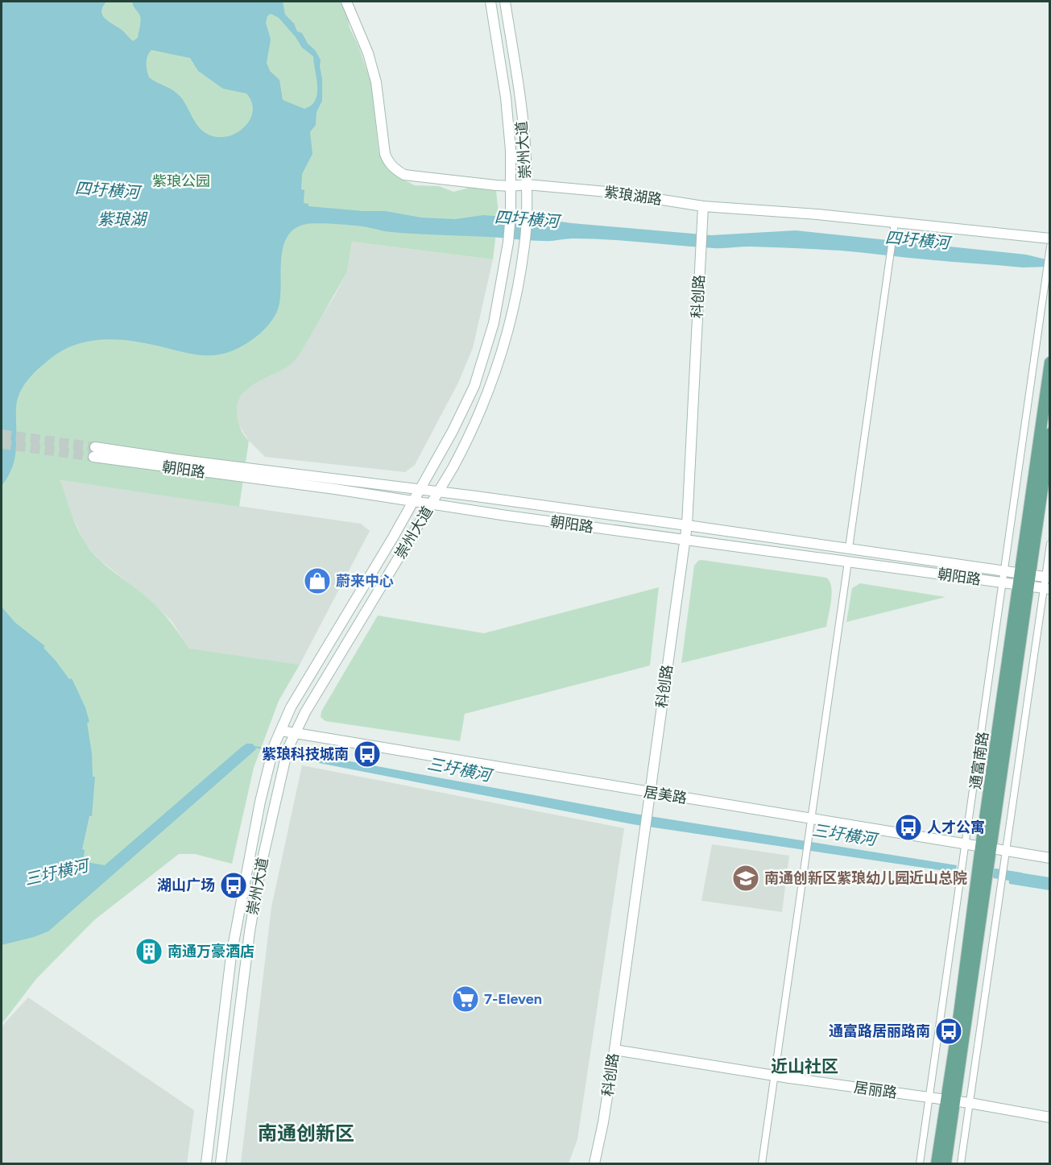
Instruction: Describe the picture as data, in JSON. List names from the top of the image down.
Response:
{
  "streets": {
    "main road": [
      "崇州大道",
      "紫琅湖路",
      "科创路",
      "朝阳路",
      "通富南路",
      "居美路",
      "居丽路"
    ]
  },
  "crossings": [
    ["崇州大道", "紫琅湖路"],
    ["崇州大道", "朝阳路"],
    ["崇州大道", "居美路"],
    ["紫琅湖路", "科创路"],
    ["科创路", "朝阳路"],
    ["科创路", "居美路"],
    ["科创路", "居丽路"],
    ["朝阳路", "通富南路"],
    ["通富南路", "居美路"],
    ["通富南路", "居丽路"]
  ],
  "districts": ["近山社区", "南通创新区"],
  "water": ["四圩横河", "紫琅湖", "三圩横河"],
  "parks": ["紫琅公园"],
  "places": {
    "shop": ["蔚来中心"],
    "bus stop": [
      "紫琅科技城南",
      "人才公寓",
      "湖山广场",
      "通富路居丽路南"
    ],
    "school or university": ["南通创新区紫琅幼儿园近山总院"],
    "building": ["南通万豪酒店"],
    "supermarket": ["7-Eleven"]
  }
}
